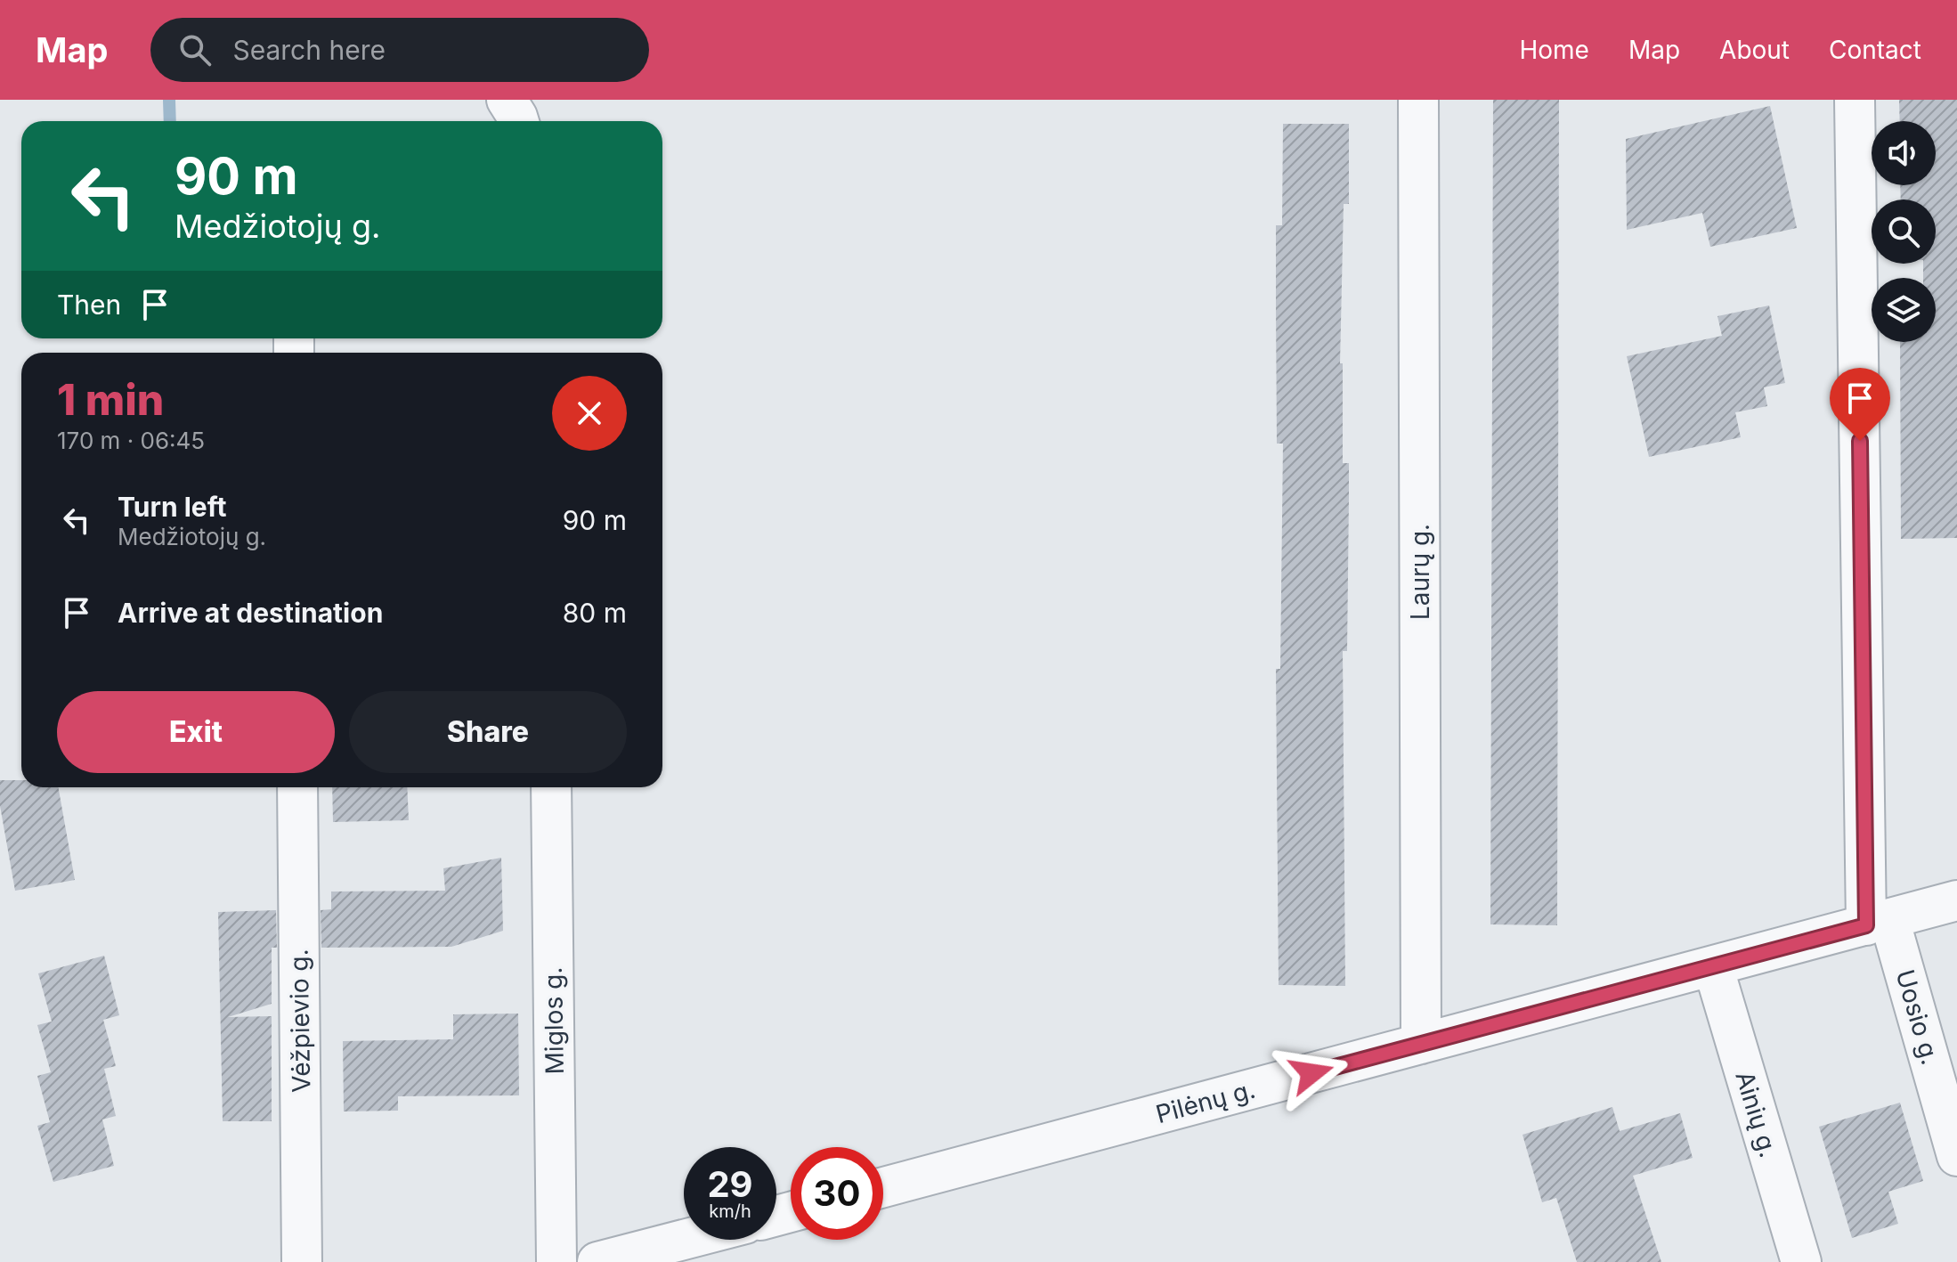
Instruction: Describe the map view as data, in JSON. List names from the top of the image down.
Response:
{
  "streets": {
    "street": [
      "Laurų g.",
      "Uosio g.",
      "Vėžpievio g.",
      "Miglos g.",
      "Pilėnų g.",
      "Ainių g."
    ]
  },
  "crossings": [
    ["Laurų g.", "Pilėnų g."],
    ["Uosio g.", "Pilėnų g."],
    ["Pilėnų g.", "Ainių g."]
  ],
  "page": {
    "header": "Map",
    "search": "Search here",
    "nav": [
      "Home",
      "Map",
      "About",
      "Contact"
    ],
    "turn": ["90 m", "Medžiotojų g."],
    "then": "Then",
    "heading": ["1 min", "170 m · 06:45"],
    "list": [
      {
        "name": "Turn left",
        "note": "Medžiotojų g.",
        "value": "90 m"
      },
      {
        "name": "Arrive at destination",
        "value": "80 m"
      }
    ],
    "buttons": ["Exit", "Share"],
    "speed": "29 km/h",
    "limit": "30"
  }
}
